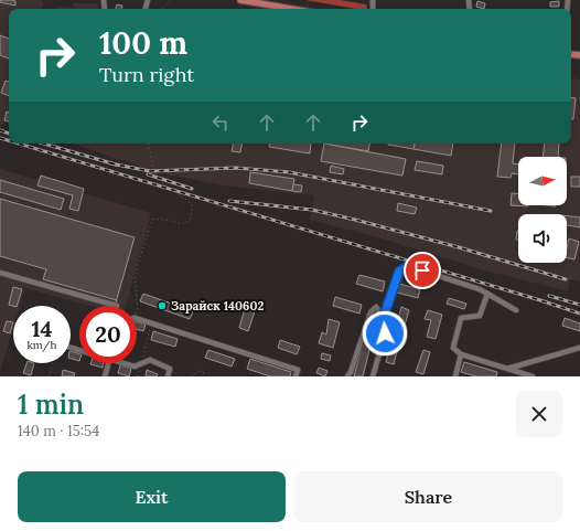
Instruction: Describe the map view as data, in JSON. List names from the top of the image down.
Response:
{
  "places": ["Зарайск 140602"],
  "north": "right",
  "page": {
    "turn": ["100 m", "Turn right"],
    "speed": "14 km/h",
    "limit": "20",
    "heading": ["1 min", "140 m · 15:54"],
    "buttons": ["Exit", "Share"]
  }
}
